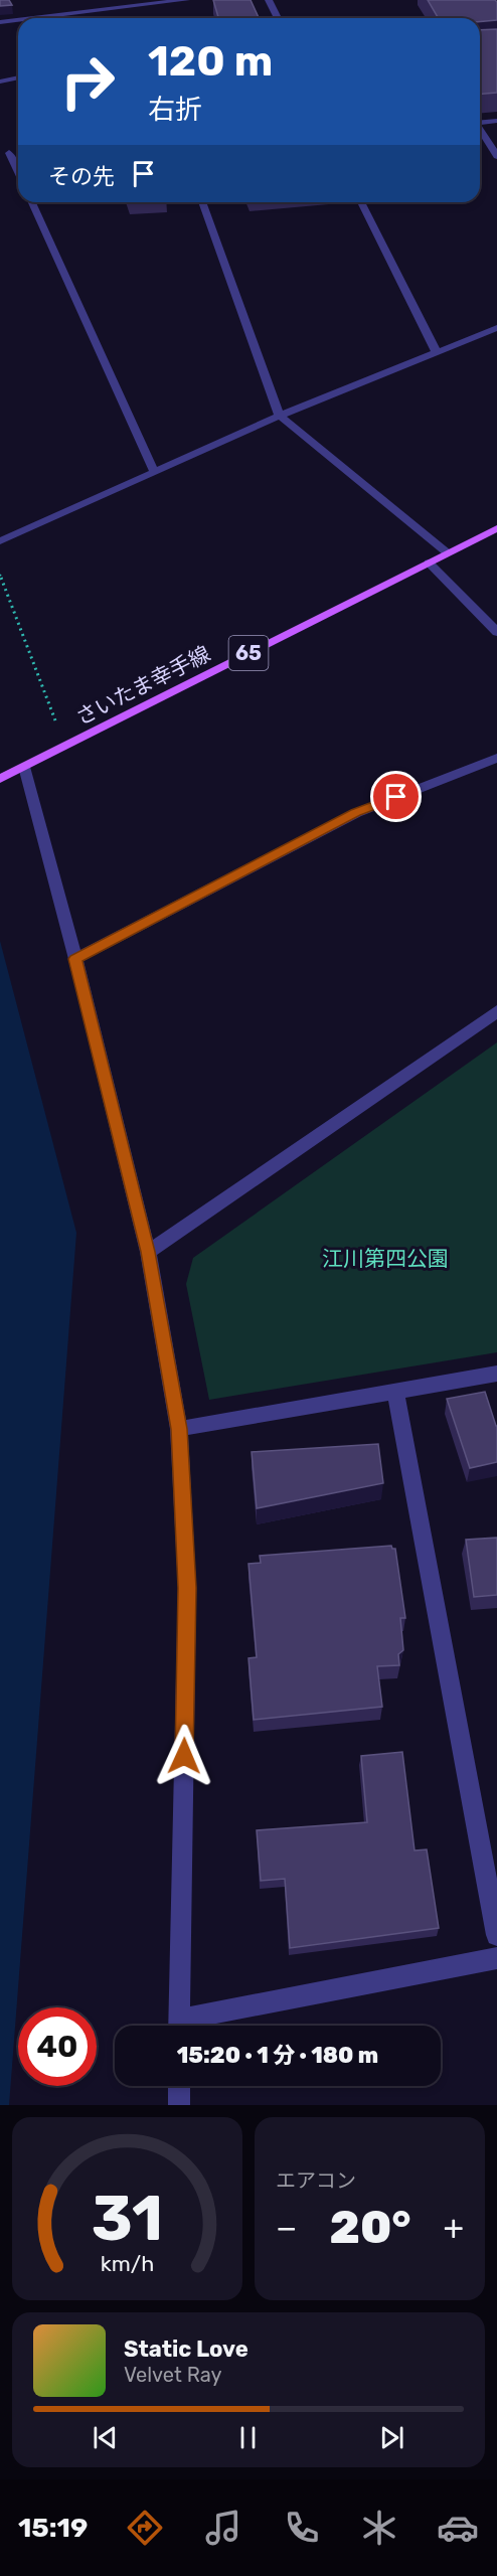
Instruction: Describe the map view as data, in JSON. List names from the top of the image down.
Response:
{
  "streets": {
    "main road": ["65", "さいたま幸手線"]
  },
  "parks": ["江川第四公園"],
  "page": {
    "turn": ["120 m", "右折"],
    "then": "その先",
    "limit": "40",
    "trip": "15:20 · 1 分 · 180 m",
    "tile": "エアコン",
    "heat": ["−", "20°", "+"],
    "song": ["Static Love", "Velvet Ray"],
    "tabs": "15:19",
    "gauge": ["31", "km/h"]
  }
}
